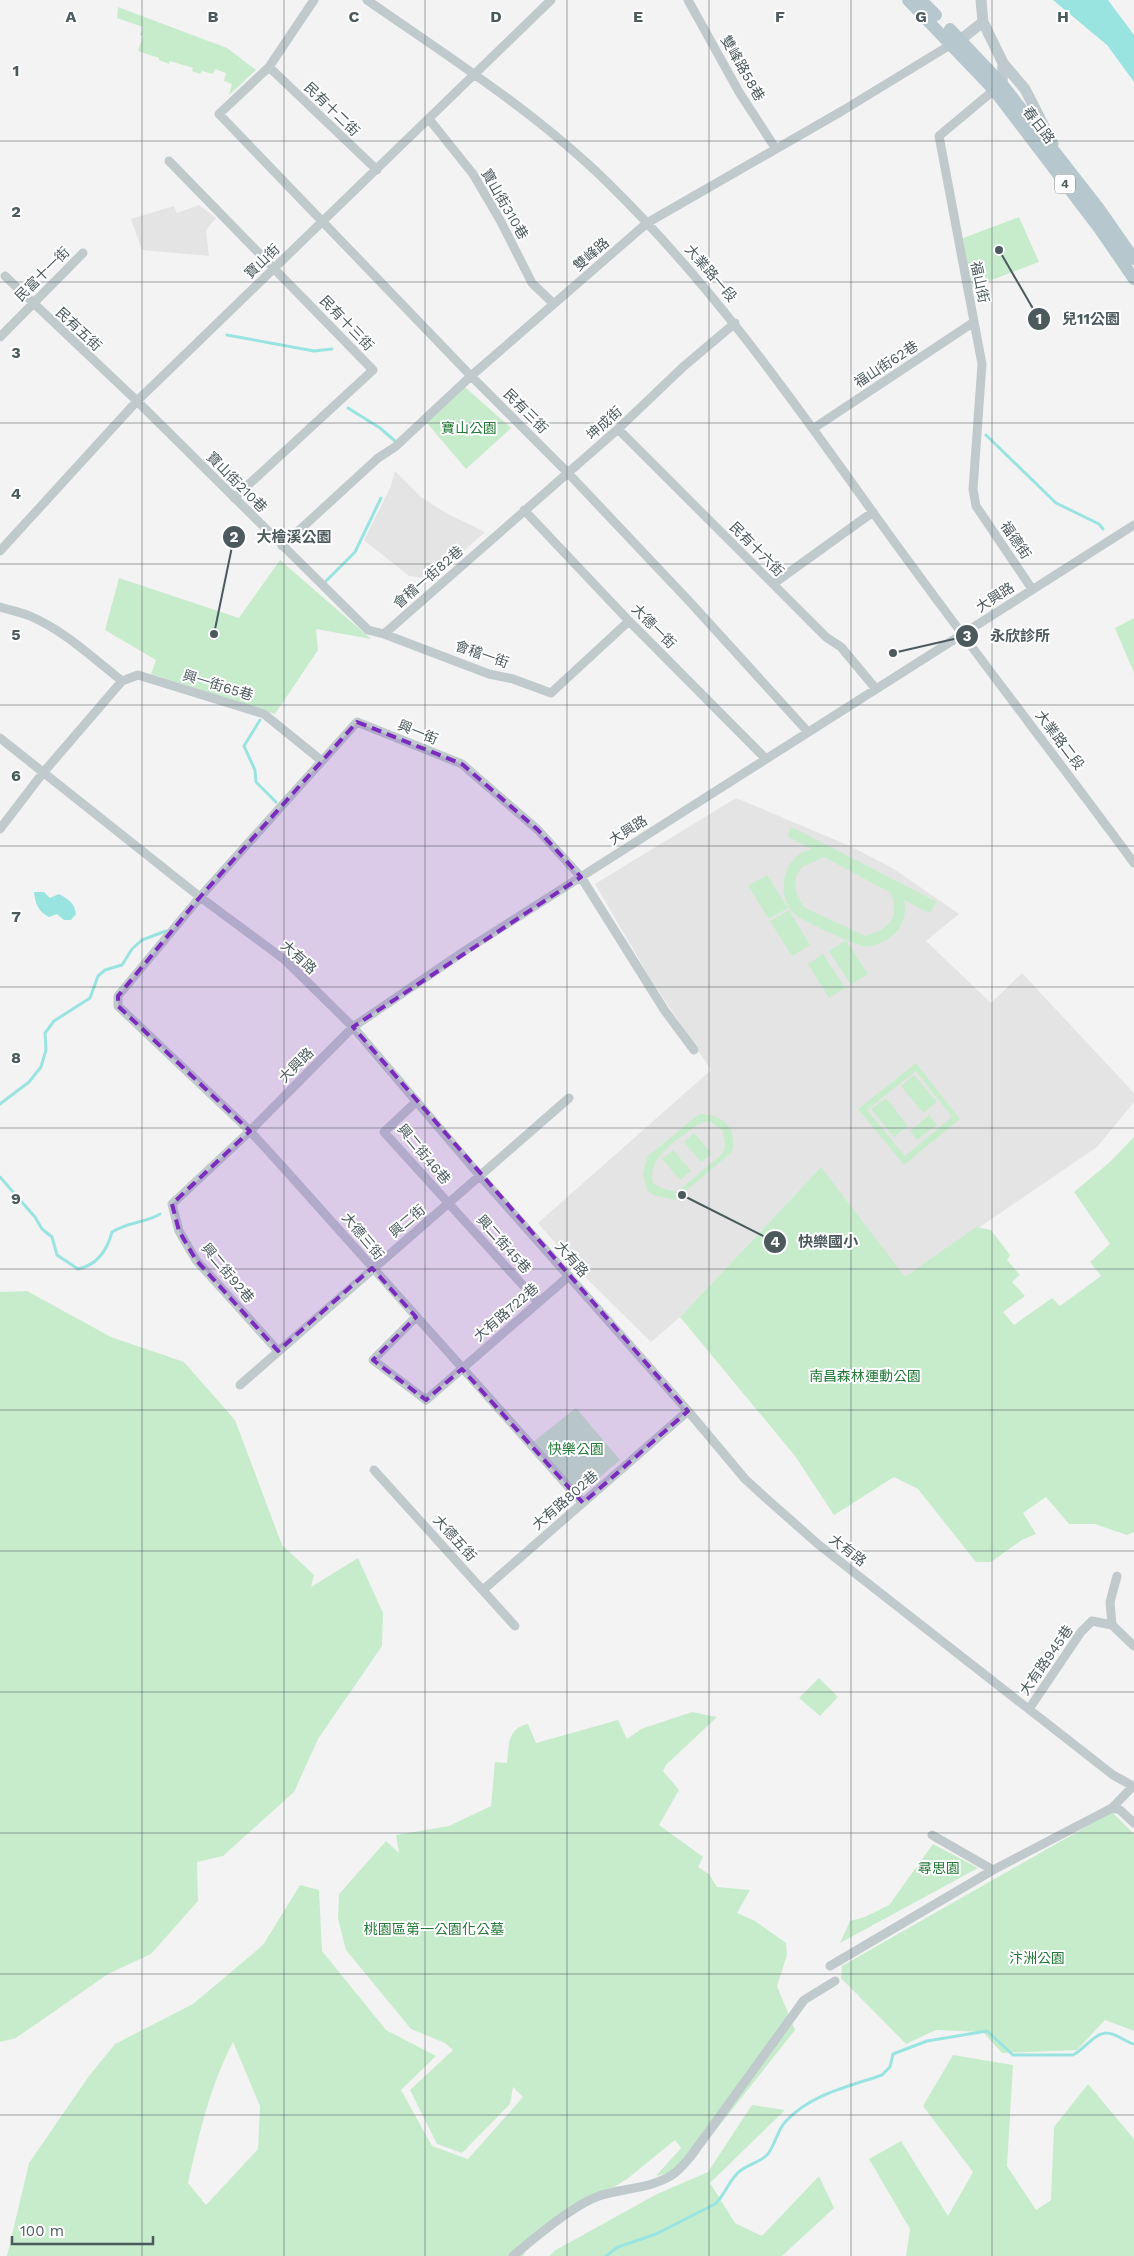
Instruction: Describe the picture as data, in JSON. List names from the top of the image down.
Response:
{
  "streets": {
    "main road": ["春日路", "4"],
    "street": [
      "雙峰路58巷",
      "民有十二街",
      "寶山街310巷",
      "雙峰路",
      "寶山街",
      "大業路一段",
      "民富十一街",
      "福山街",
      "民有十三街",
      "民有五街",
      "福山街62巷",
      "民有三街",
      "坤成街",
      "寶山街210巷",
      "福德街",
      "民有十六街",
      "會稽一街82巷",
      "大興路",
      "大德一街",
      "會稽一街",
      "興一街65巷",
      "興一街",
      "大業路二段",
      "大有路",
      "興二街46巷",
      "興二街",
      "大德三街",
      "興二街45巷",
      "興二街92巷",
      "大有路722巷",
      "大有路802巷",
      "大德五街",
      "大有路945巷"
    ]
  },
  "crossings": [
    ["雙峰路58巷", "雙峰路"],
    ["民有十二街", "寶山街"],
    ["民有十二街", "民有三街"],
    ["春日路", "雙峰路"],
    ["春日路", "福山街"],
    ["寶山街310巷", "雙峰路"],
    ["寶山街310巷", "寶山街"],
    ["雙峰路", "大業路一段"],
    ["雙峰路", "民有三街"],
    ["雙峰路", "寶山街210巷"],
    ["寶山街", "大業路一段"],
    ["寶山街", "民有十三街"],
    ["寶山街", "民有五街"],
    ["寶山街", "民有三街"],
    ["寶山街", "寶山街210巷"],
    ["大業路一段", "福山街62巷"],
    ["大業路一段", "坤成街"],
    ["大業路一段", "大興路"],
    ["大業路一段", "大業路二段"],
    ["民富十一街", "民有五街"],
    ["福山街", "福山街62巷"],
    ["福山街", "福德街"],
    ["民有十三街", "寶山街210巷"],
    ["民有五街", "寶山街210巷"],
    ["民有三街", "坤成街"],
    ["民有三街", "大興路"],
    ["坤成街", "民有十六街"],
    ["坤成街", "會稽一街82巷"],
    ["坤成街", "大德一街"],
    ["寶山街210巷", "會稽一街"],
    ["福德街", "大興路"],
    ["民有十六街", "大興路"],
    ["會稽一街82巷", "會稽一街"],
    ["大興路", "大德一街"],
    ["大興路", "興一街"],
    ["大興路", "大業路二段"],
    ["大興路", "大有路"],
    ["大興路", "大德三街"],
    ["大興路", "興二街92巷"],
    ["大德一街", "會稽一街"],
    ["興一街65巷", "興一街"],
    ["興一街", "大有路"],
    ["興一街", "大德三街"],
    ["大有路", "興二街46巷"],
    ["大有路", "興二街"],
    ["大有路", "大有路722巷"],
    ["大有路", "大有路802巷"],
    ["大有路", "大有路945巷"],
    ["興二街46巷", "興二街"],
    ["興二街46巷", "興二街45巷"],
    ["興二街", "大德三街"],
    ["興二街", "興二街45巷"],
    ["興二街", "興二街92巷"],
    ["大德三街", "大有路722巷"],
    ["大德三街", "大有路802巷"],
    ["興二街45巷", "大有路722巷"],
    ["大有路802巷", "大德五街"]
  ],
  "parks": [
    "寶山公園",
    "南昌森林運動公園",
    "快樂公園",
    "尋思園",
    "桃園區第一公園化公墓",
    "汴洲公園"
  ],
  "places": [
    "兒11公園",
    "大檜溪公園",
    "永欣診所",
    "快樂國小"
  ],
  "scale_bar": "100 m",
  "grid": {
    "columns": [
      "A",
      "B",
      "C",
      "D",
      "E",
      "F",
      "G",
      "H"
    ],
    "rows": [
      "1",
      "2",
      "3",
      "4",
      "5",
      "6",
      "7",
      "8",
      "9"
    ]
  }
}
